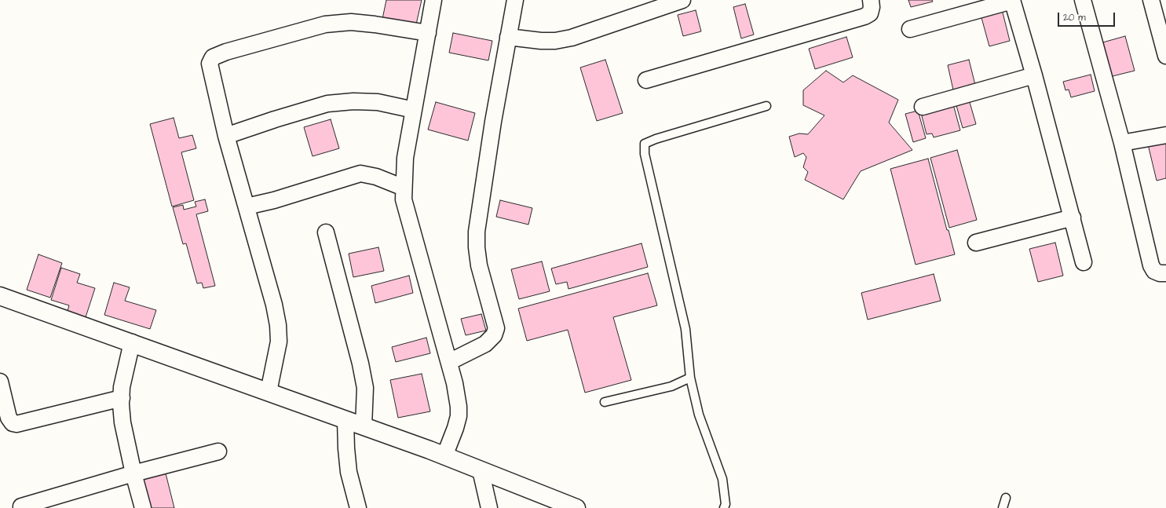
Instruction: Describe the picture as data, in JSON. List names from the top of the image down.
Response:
{
  "scale_bar": "20 m"
}
